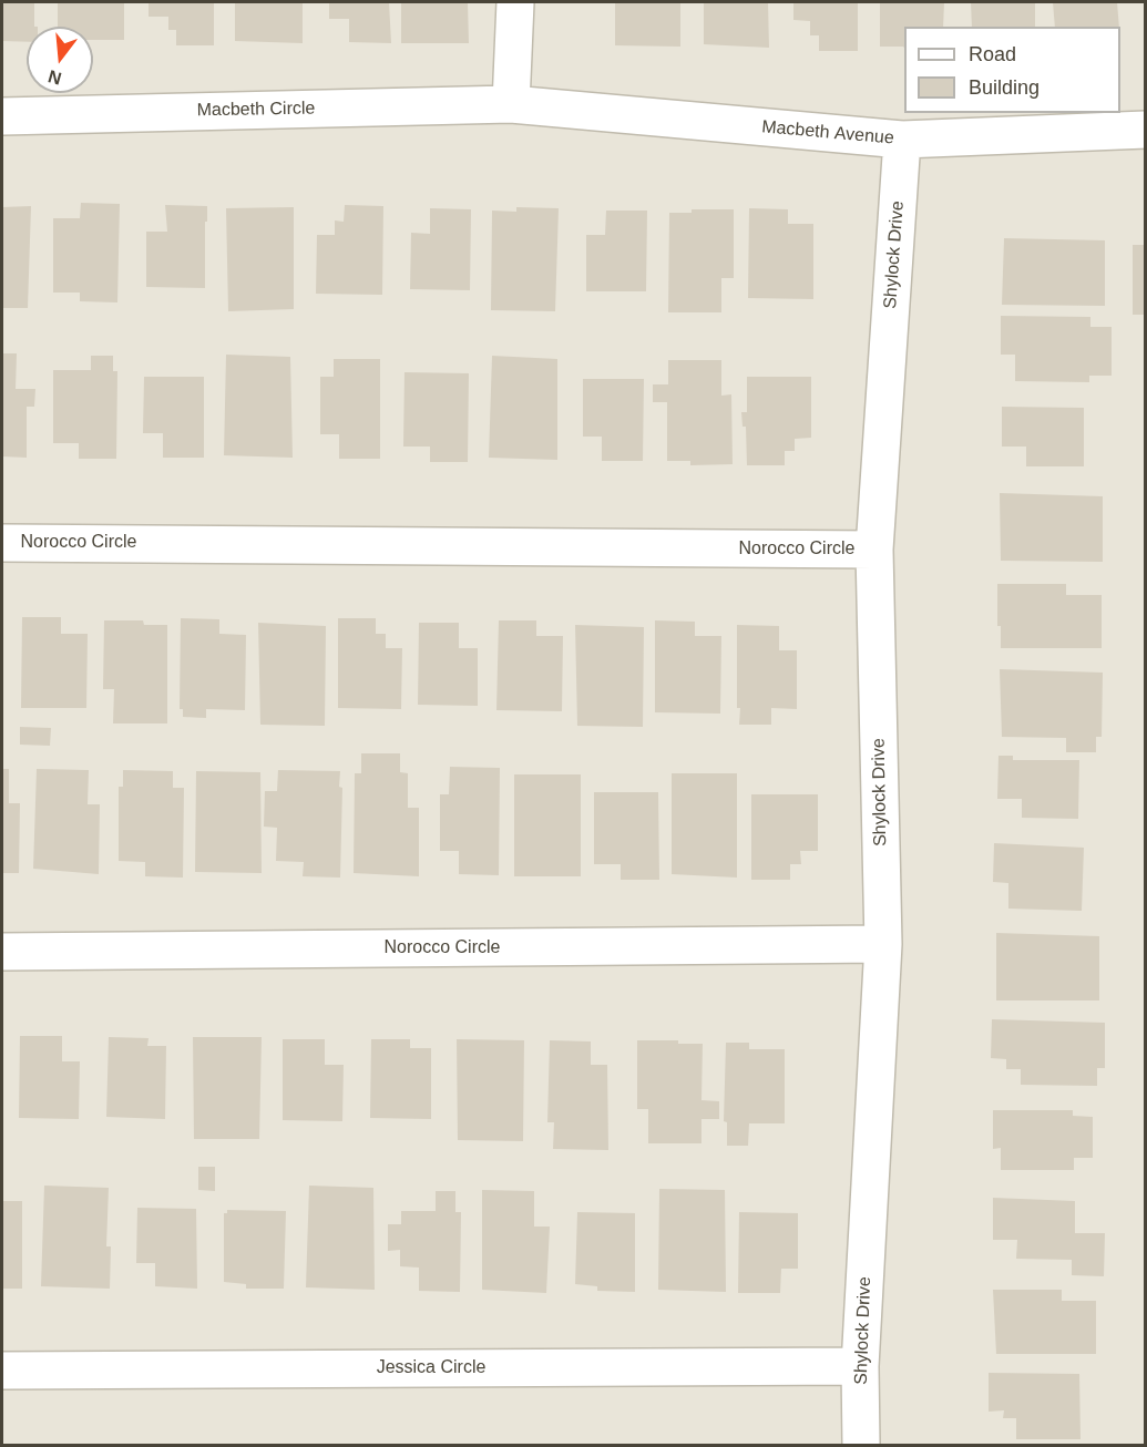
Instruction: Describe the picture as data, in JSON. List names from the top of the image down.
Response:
{
  "streets": {
    "street": [
      "Macbeth Circle",
      "Macbeth Avenue",
      "Shylock Drive",
      "Norocco Circle",
      "Jessica Circle"
    ]
  },
  "crossings": [
    ["Macbeth Circle", "Macbeth Avenue"],
    ["Macbeth Avenue", "Shylock Drive"],
    ["Shylock Drive", "Norocco Circle"],
    ["Shylock Drive", "Jessica Circle"]
  ],
  "legend": ["Road", "Building"],
  "north": "bottom"
}
